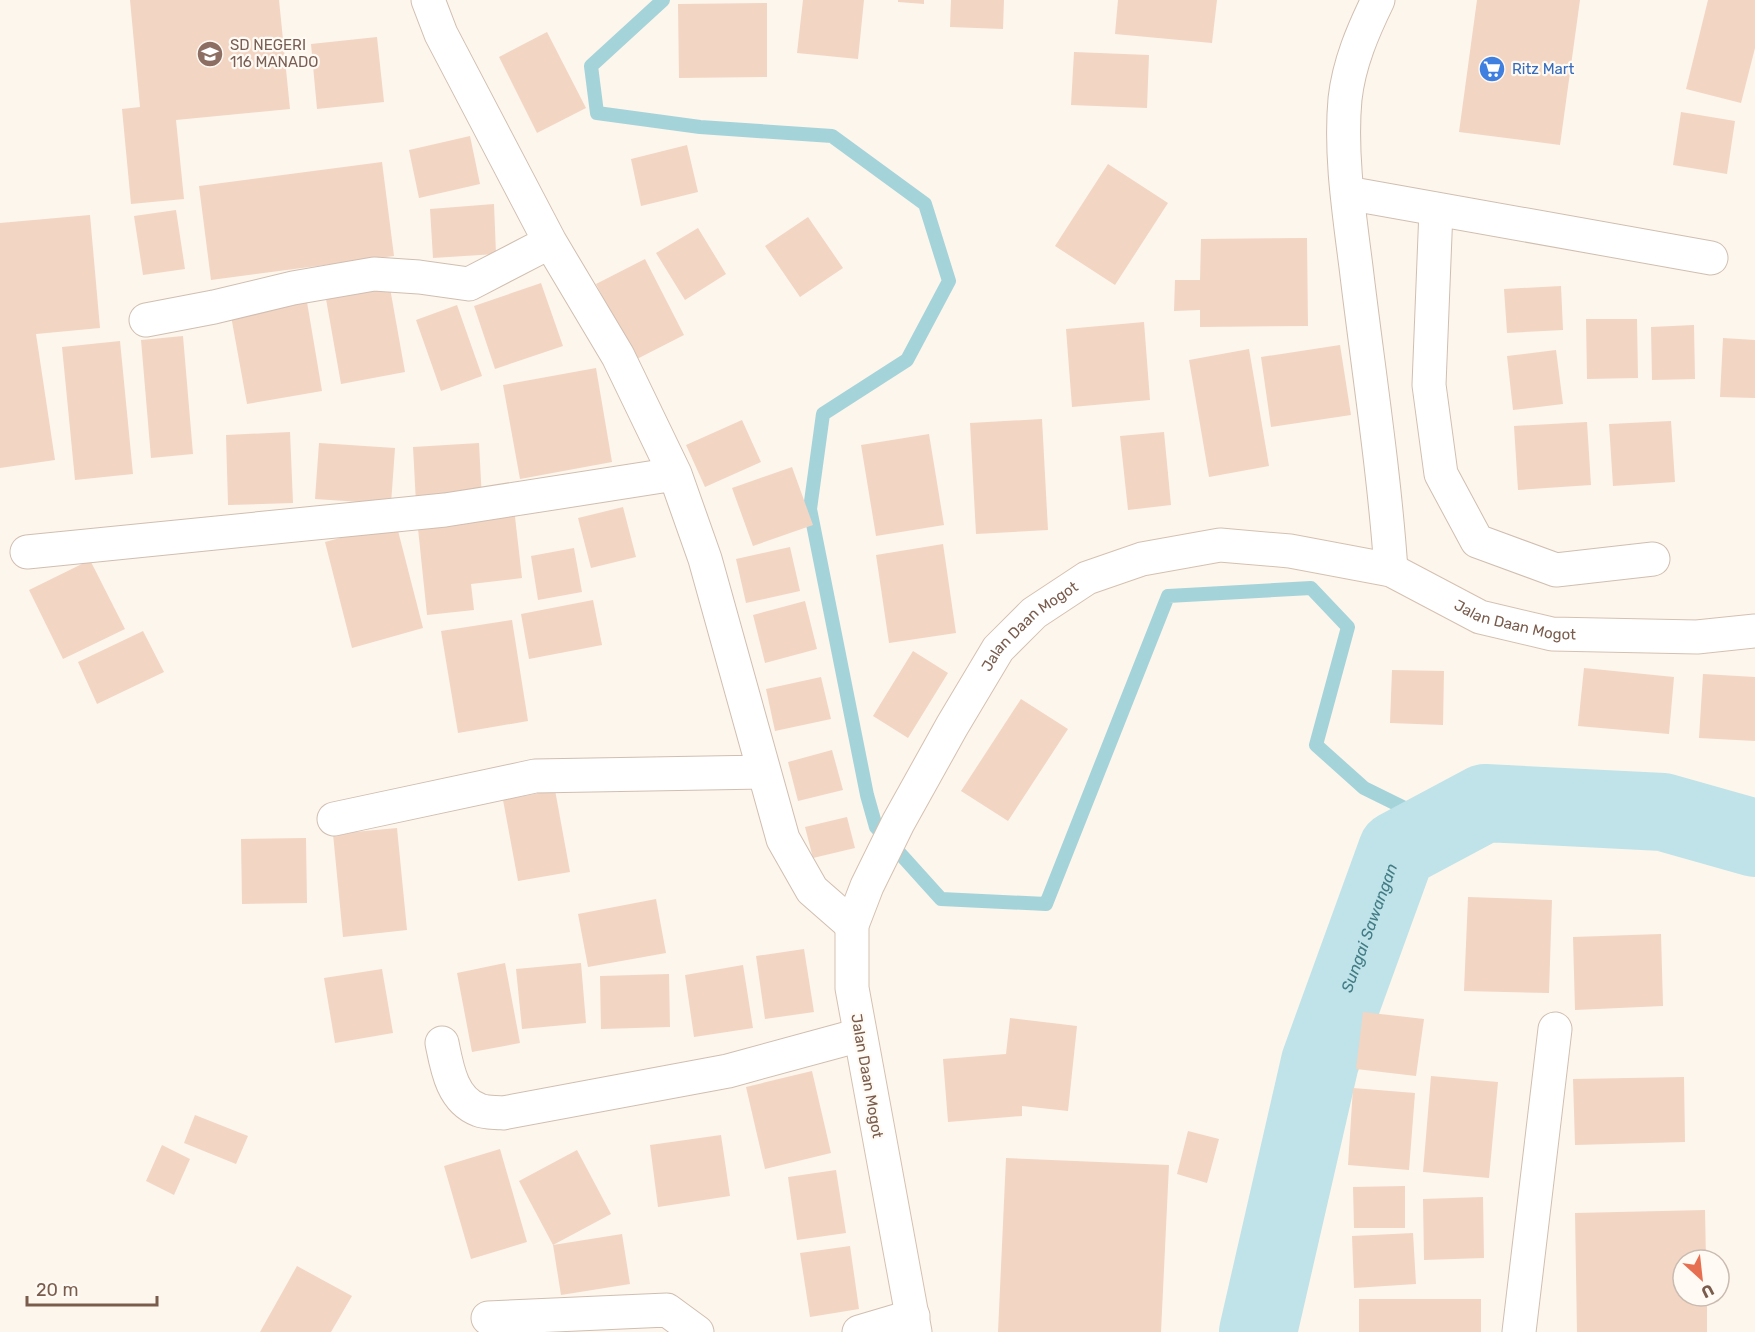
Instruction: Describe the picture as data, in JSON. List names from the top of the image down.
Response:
{
  "streets": {
    "street": ["Jalan Daan Mogot"]
  },
  "water": ["Sungai Sawangan"],
  "places": {
    "school or university": ["SD NEGERI 116 MANADO"],
    "supermarket": ["Ritz Mart"]
  },
  "scale_bar": "20 m",
  "north": "bottom right"
}
